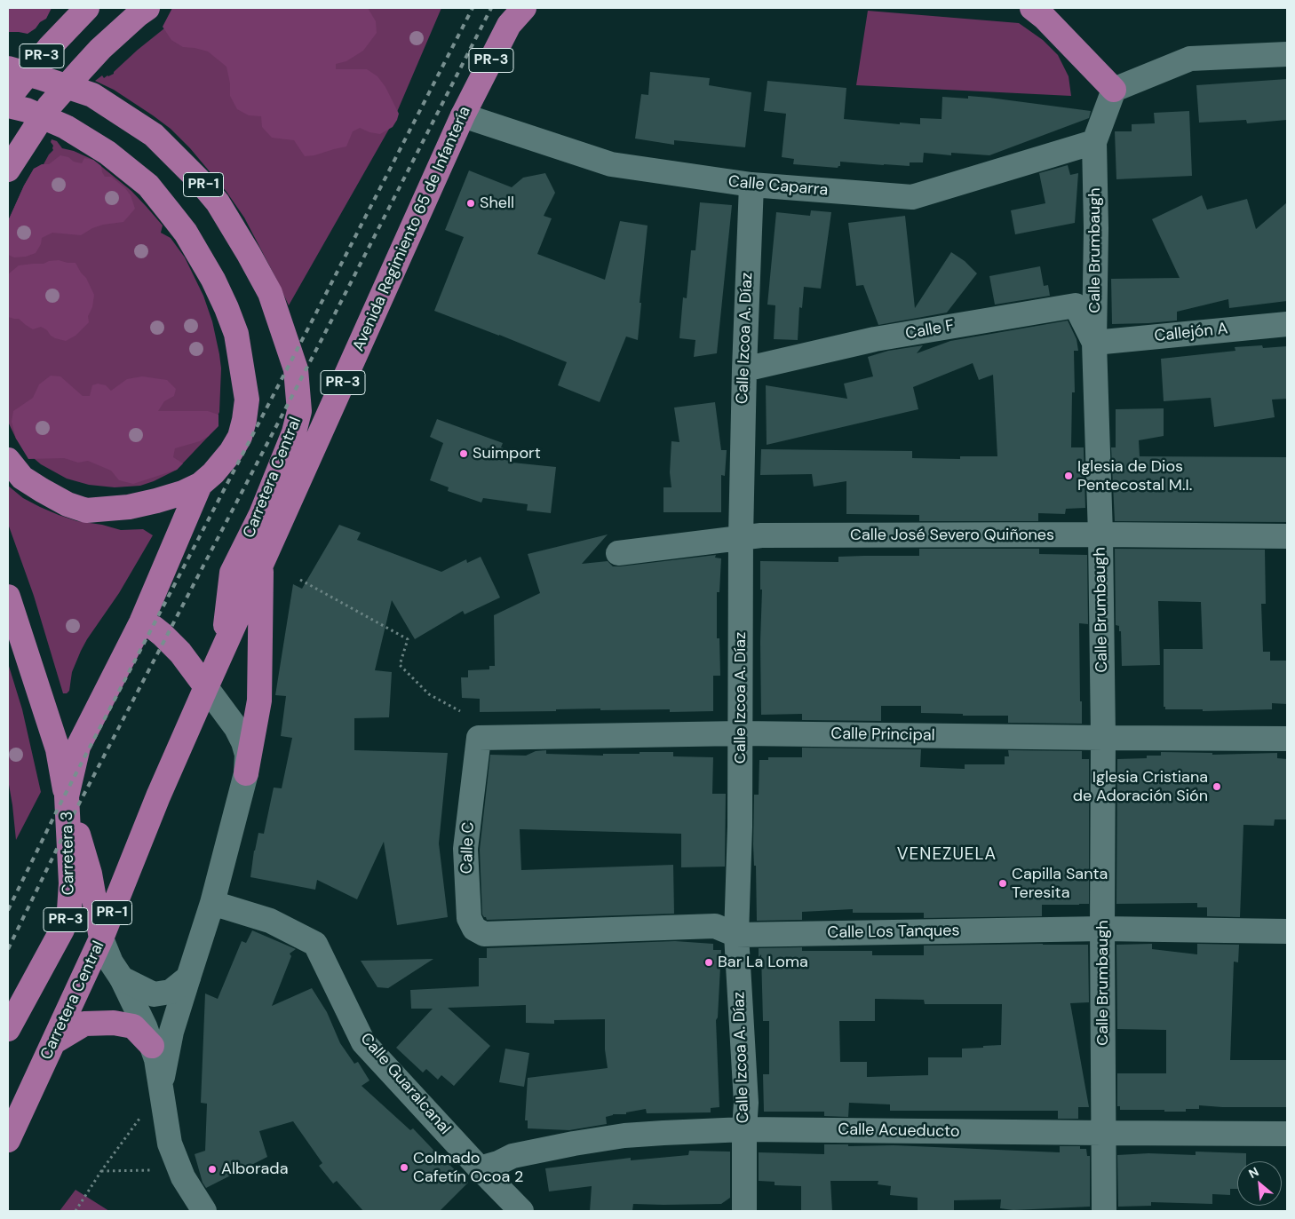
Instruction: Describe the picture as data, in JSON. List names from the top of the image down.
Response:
{
  "streets": {
    "highway": [
      "PR-3",
      "PR-1",
      "Avenida Regimiento 65 de Infantería",
      "Carretera Central",
      "Carretera 3"
    ],
    "street": [
      "Calle Caparra",
      "Calle Brumbaugh",
      "Calle F",
      "Callejón A",
      "Calle Izcoa A. Díaz",
      "Calle José Severo Quiñones",
      "Calle Principal",
      "Calle C",
      "Calle Los Tanques",
      "Calle Guaralcanal",
      "Calle Acueducto"
    ]
  },
  "crossings": [
    ["PR-3", "Carretera 3"],
    ["PR-1", "Avenida Regimiento 65 de Infantería"],
    ["PR-1", "Carretera Central"],
    ["Calle Caparra", "Avenida Regimiento 65 de Infantería"],
    ["Calle Caparra", "Calle Brumbaugh"],
    ["Calle Caparra", "Calle Izcoa A. Díaz"],
    ["Avenida Regimiento 65 de Infantería", "Carretera Central"],
    ["Calle Brumbaugh", "Calle F"],
    ["Calle Brumbaugh", "Callejón A"],
    ["Calle Brumbaugh", "Calle José Severo Quiñones"],
    ["Calle Brumbaugh", "Calle Principal"],
    ["Calle Brumbaugh", "Calle Los Tanques"],
    ["Calle Brumbaugh", "Calle Acueducto"],
    ["Calle F", "Callejón A"],
    ["Calle F", "Calle Izcoa A. Díaz"],
    ["Calle Izcoa A. Díaz", "Calle José Severo Quiñones"],
    ["Calle Izcoa A. Díaz", "Calle Principal"],
    ["Calle Izcoa A. Díaz", "Calle Los Tanques"],
    ["Calle Izcoa A. Díaz", "Calle Acueducto"],
    ["Calle Principal", "Calle C"],
    ["Calle C", "Calle Los Tanques"],
    ["Calle Guaralcanal", "Calle Acueducto"]
  ],
  "districts": ["VENEZUELA"],
  "places": [
    "Shell",
    "Suimport",
    "Iglesia de Dios Pentecostal M.I.",
    "Iglesia Cristiana de Adoración Sión",
    "Capilla Santa Teresita",
    "Bar La Loma",
    "Colmado Cafetín Ocoa 2",
    "Alborada"
  ],
  "north": "top left"
}
